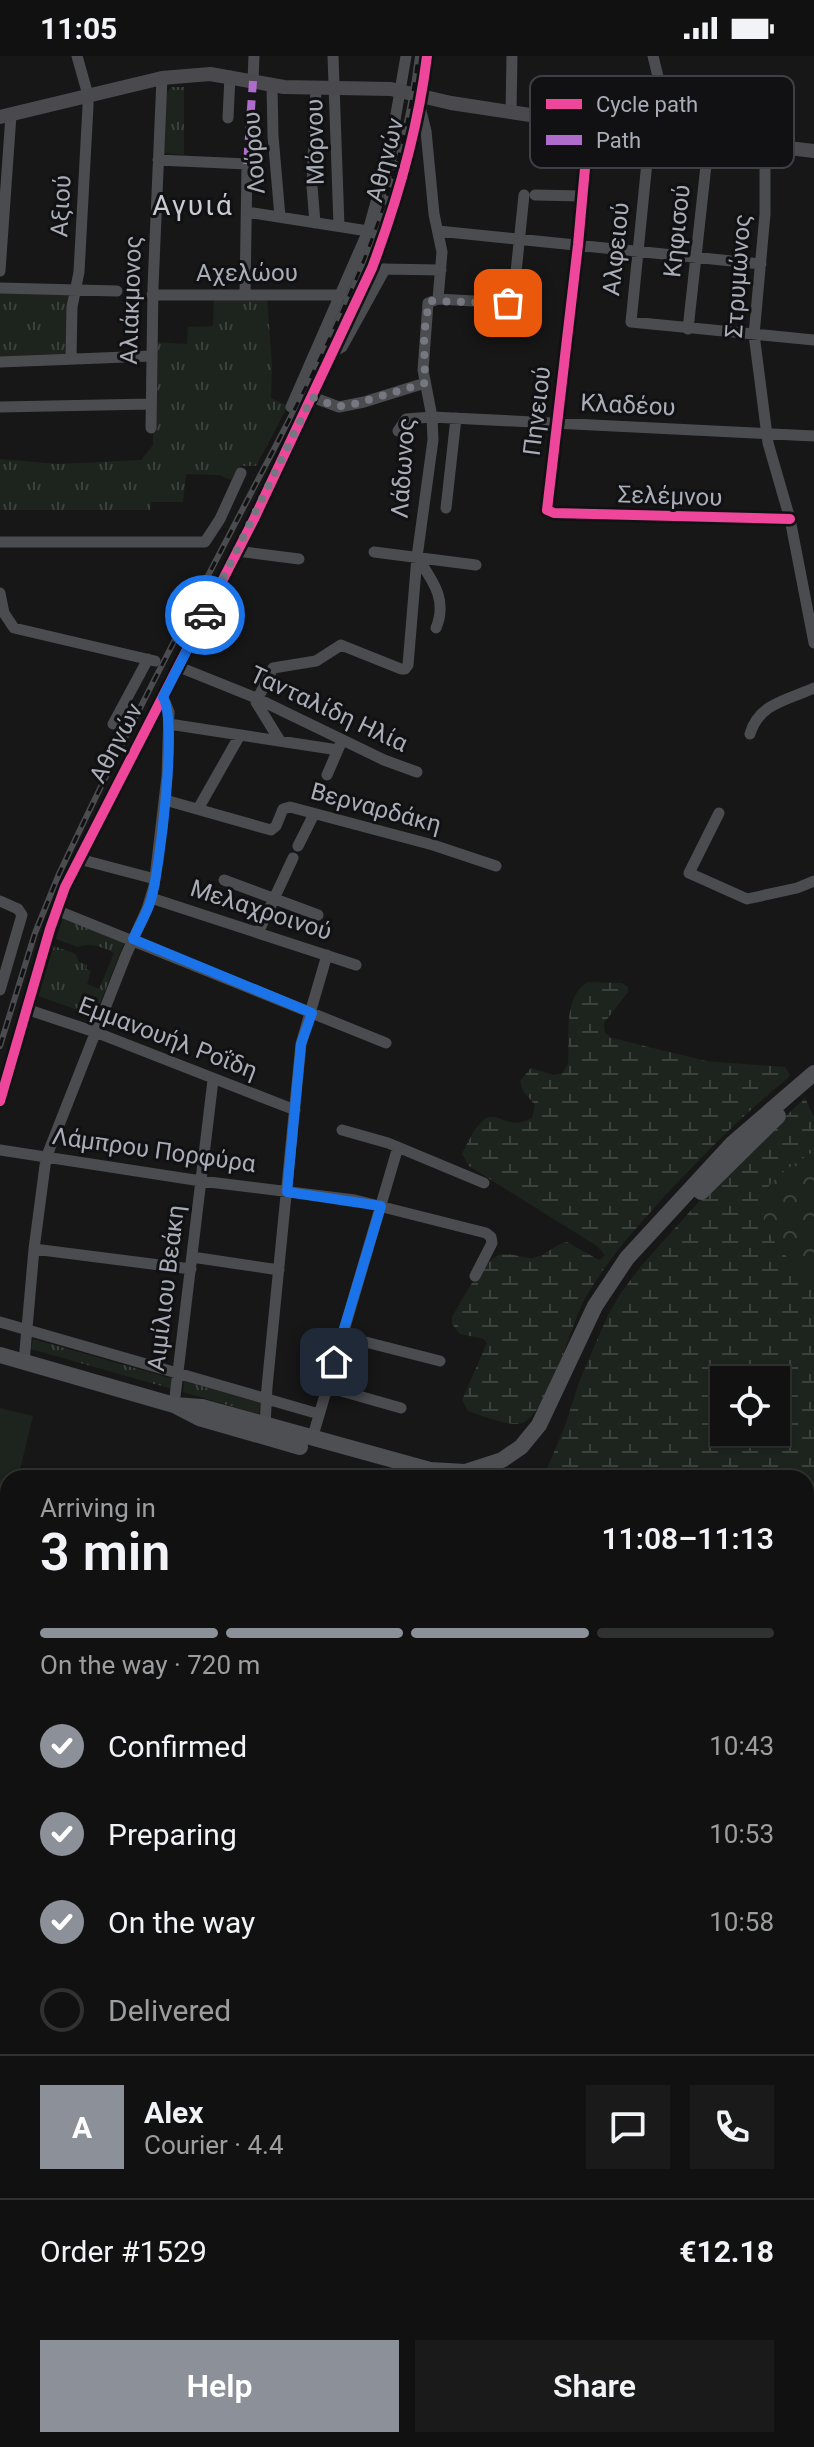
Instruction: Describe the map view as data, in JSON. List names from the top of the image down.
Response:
{
  "streets": {
    "street": [
      "Μόρνου",
      "Λούρου",
      "Αθηνών",
      "Αξιού",
      "Κηφισού",
      "Αλφειού",
      "Αχελώου",
      "Στρυμώνος",
      "Αλιάκμονος",
      "Κλαδέου",
      "Πηνειού",
      "Λάδωνος",
      "Σελέμνου",
      "Τανταλίδη Ηλία",
      "Βερναρδάκη",
      "Μελαχροινού",
      "Εμμανουήλ Ροΐδη",
      "Λάμπρου Πορφύρα",
      "Αιμίλιου Βεάκη"
    ]
  },
  "crossings": [
    ["Αθηνών", "Αχελώου"],
    ["Αθηνών", "Λάδωνος"],
    ["Αθηνών", "Τανταλίδη Ηλία"],
    ["Αθηνών", "Εμμανουήλ Ροΐδη"],
    ["Κηφισού", "Αλφειού"],
    ["Αχελώου", "Αλιάκμονος"],
    ["Στρυμώνος", "Κλαδέου"],
    ["Στρυμώνος", "Σελέμνου"],
    ["Κλαδέου", "Πηνειού"],
    ["Κλαδέου", "Λάδωνος"],
    ["Πηνειού", "Σελέμνου"],
    ["Λάδωνος", "Τανταλίδη Ηλία"],
    ["Εμμανουήλ Ροΐδη", "Αιμίλιου Βεάκη"],
    ["Λάμπρου Πορφύρα", "Αιμίλιου Βεάκη"]
  ],
  "districts": ["Αγυιά"],
  "legend": ["Cycle path", "Path"],
  "page": {
    "status": "11:05",
    "heading": ["3 min", "Arriving in", "11:08–11:13"],
    "panel": [
      "Alex",
      "Courier · 4.4",
      "Order #1529",
      "€12.18"
    ],
    "bar": "On the way · 720 m",
    "list": [
      ["Confirmed", "10:43"],
      ["Preparing", "10:53"],
      ["On the way", "10:58"],
      "Delivered"
    ],
    "round": "A",
    "buttons": ["Help", "Share"]
  }
}
